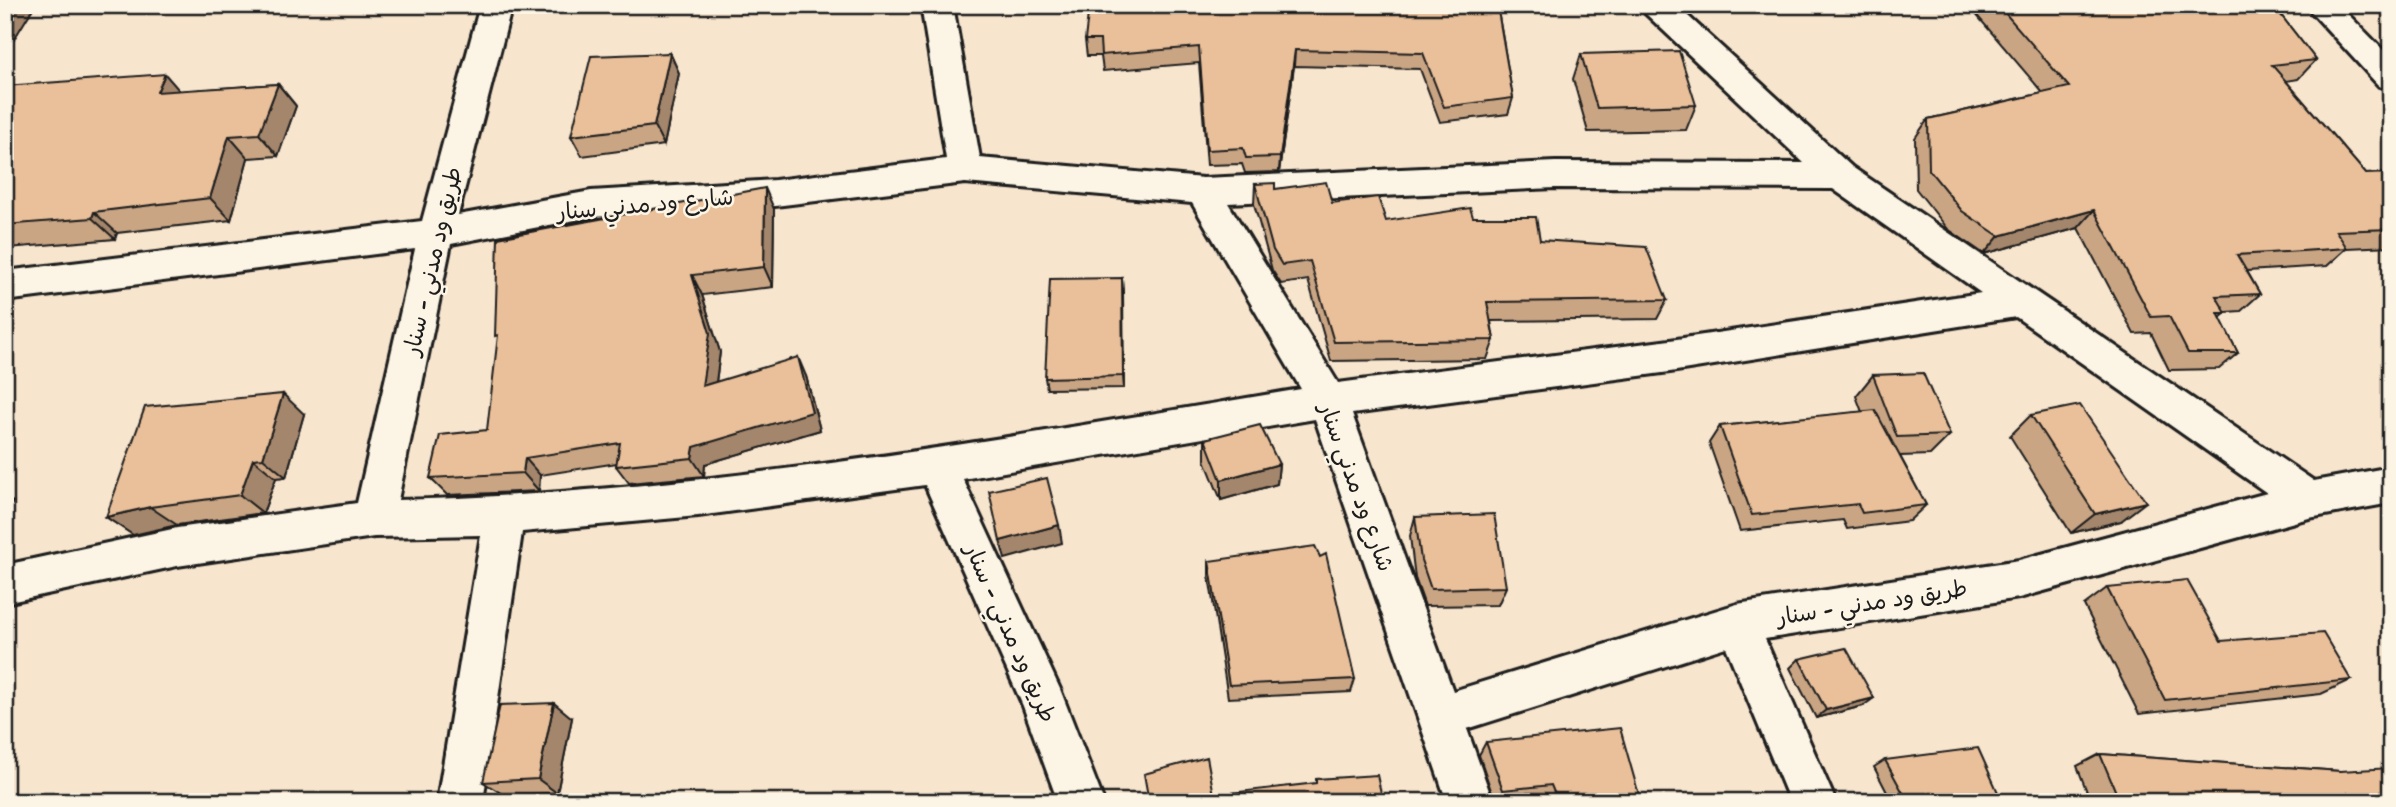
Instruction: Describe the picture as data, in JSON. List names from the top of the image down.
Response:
{
  "streets": {
    "street": ["شارع ود مدني سنار", "طريق ود مدني - سنار"]
  },
  "crossings": [
    ["شارع ود مدني سنار", "طريق ود مدني - سنار"]
  ]
}
